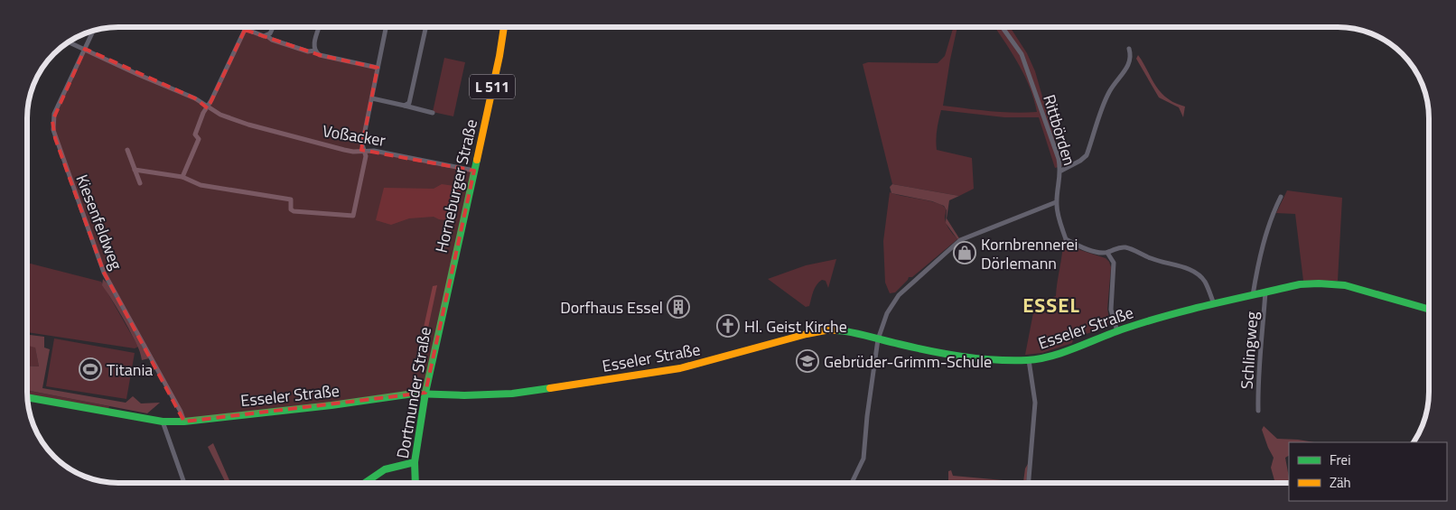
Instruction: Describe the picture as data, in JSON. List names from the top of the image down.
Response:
{
  "streets": {
    "main road": [
      "L 511",
      "Horneburger Straße",
      "Esseler Straße",
      "Dortmunder Straße"
    ],
    "street": [
      "Rittbörden",
      "Voßacker",
      "Kiesenfeldweg",
      "Schlingweg"
    ]
  },
  "crossings": [
    ["Rittbörden", "Esseler Straße"],
    ["Voßacker", "Horneburger Straße"],
    ["Voßacker", "Kiesenfeldweg"],
    ["Horneburger Straße", "Dortmunder Straße"],
    ["Kiesenfeldweg", "Esseler Straße"],
    ["Esseler Straße", "Schlingweg"],
    ["Esseler Straße", "Dortmunder Straße"]
  ],
  "districts": ["ESSEL"],
  "places": {
    "shop": ["Kornbrennerei Dörlemann"],
    "building": ["Dorfhaus Essel"],
    "church": ["Hl. Geist Kirche"],
    "school or university": ["Gebrüder-Grimm-Schule"],
    "sports": ["Titania"]
  },
  "legend": ["Frei", "Zäh"]
}
